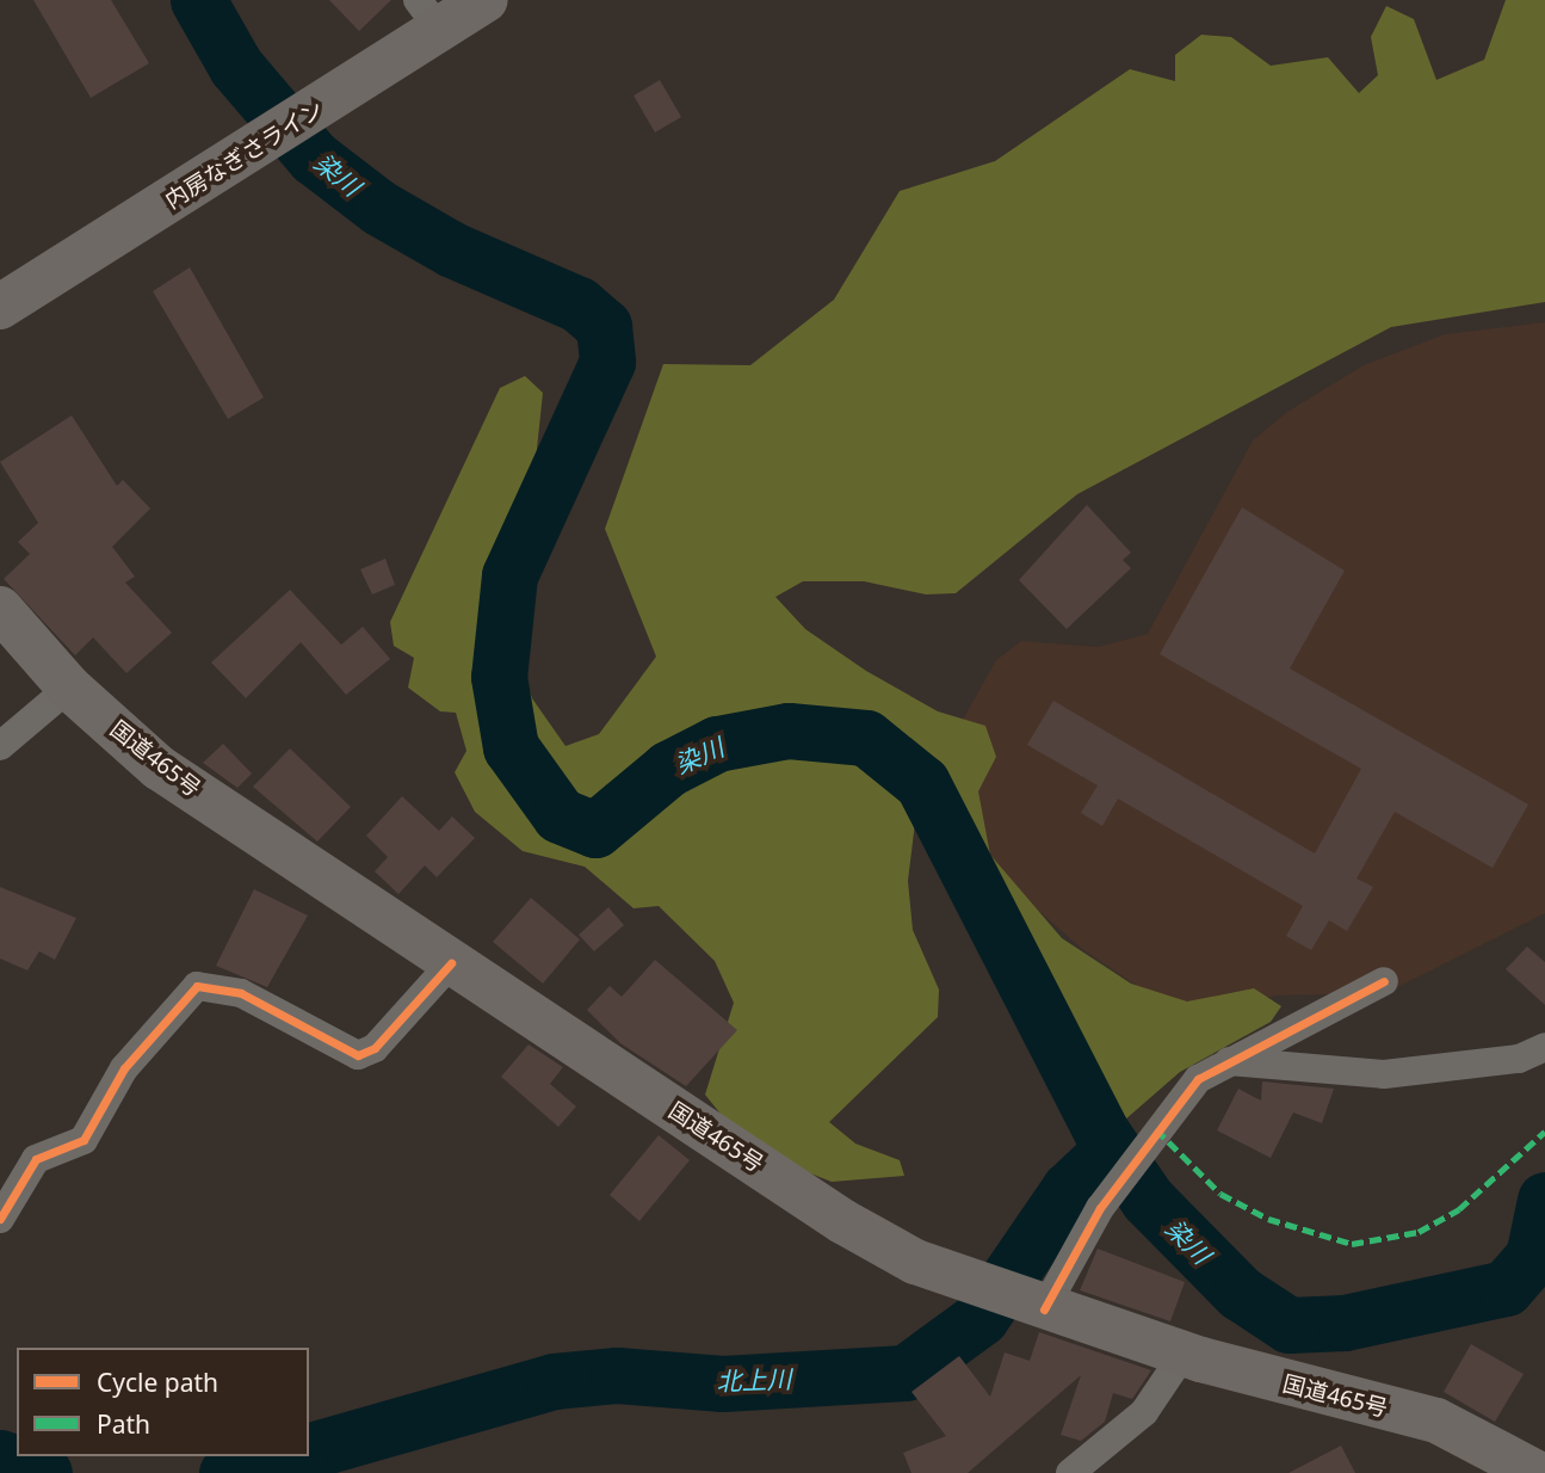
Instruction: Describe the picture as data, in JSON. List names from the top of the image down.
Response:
{
  "streets": {
    "highway": ["内房なぎさライン", "国道465号"]
  },
  "water": ["染川", "北上川"],
  "legend": ["Cycle path", "Path"]
}
